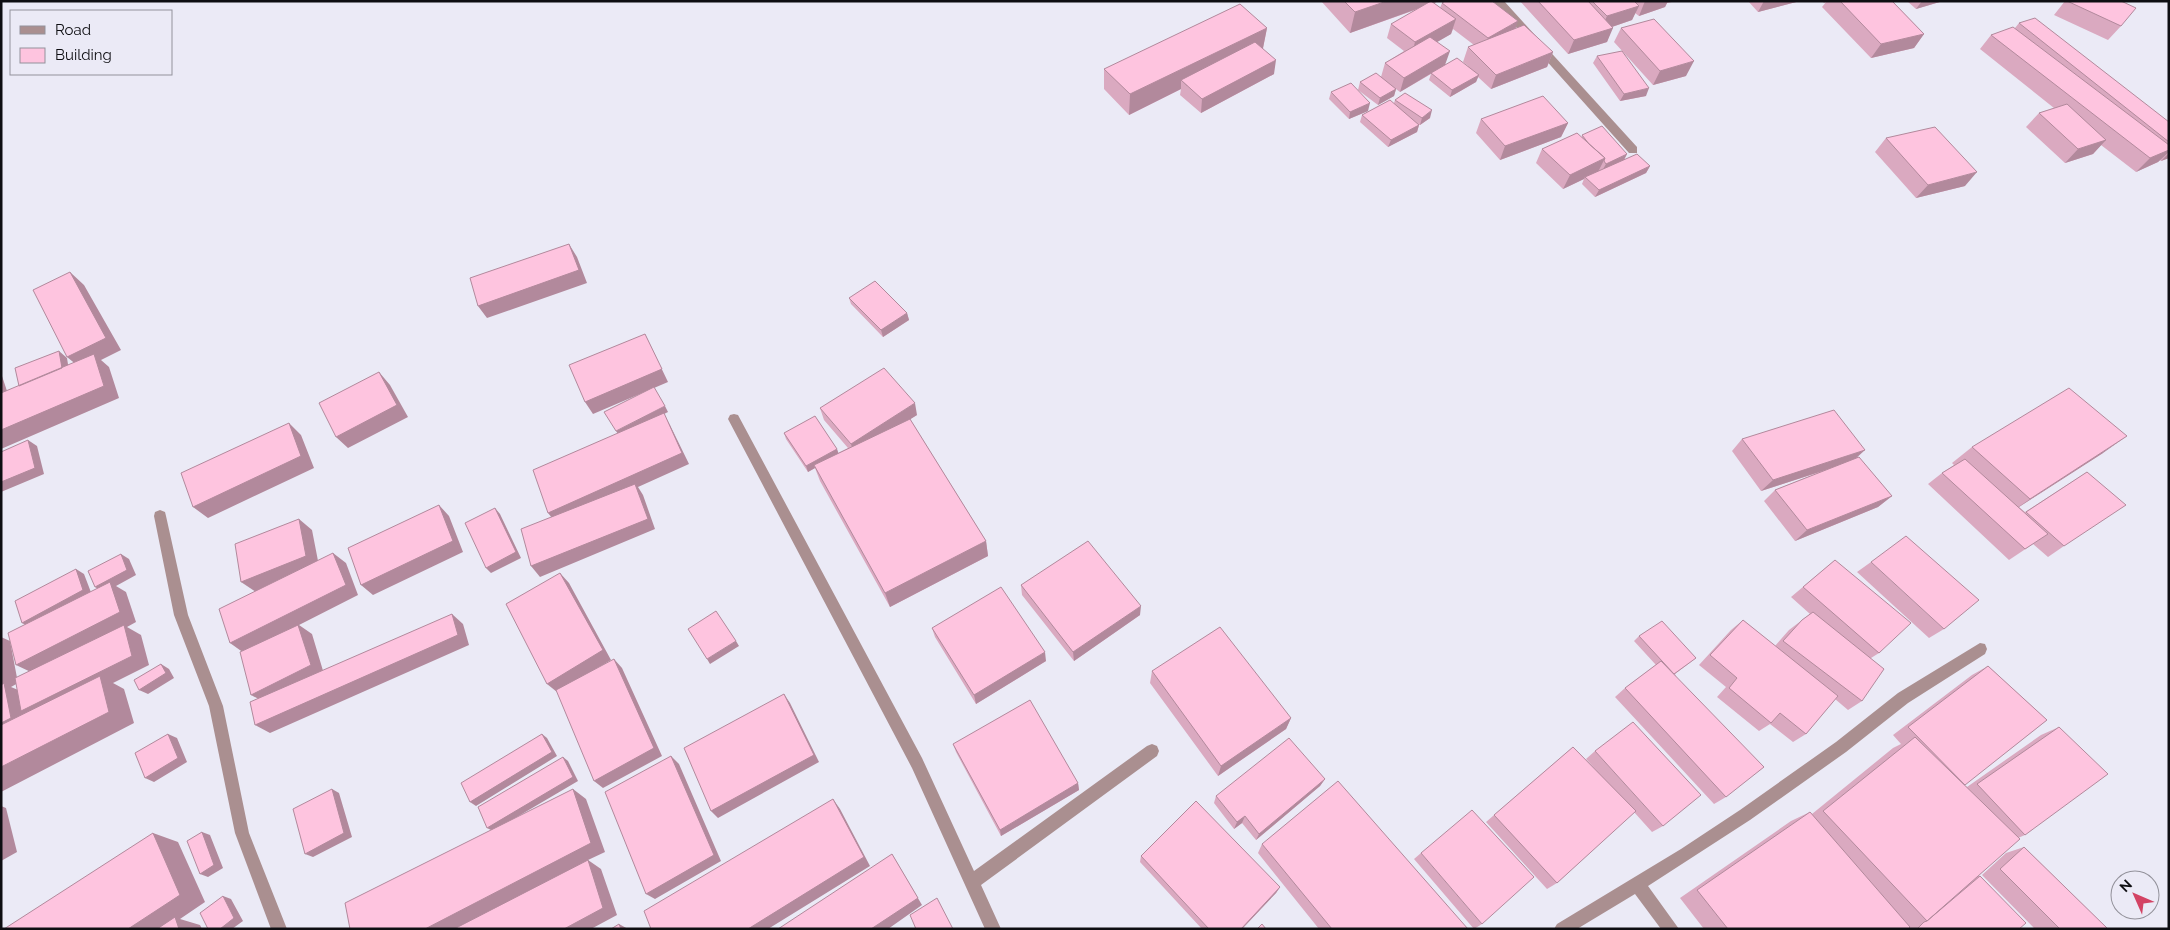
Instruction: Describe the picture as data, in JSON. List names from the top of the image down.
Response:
{
  "legend": ["Road", "Building"],
  "north": "top left"
}
